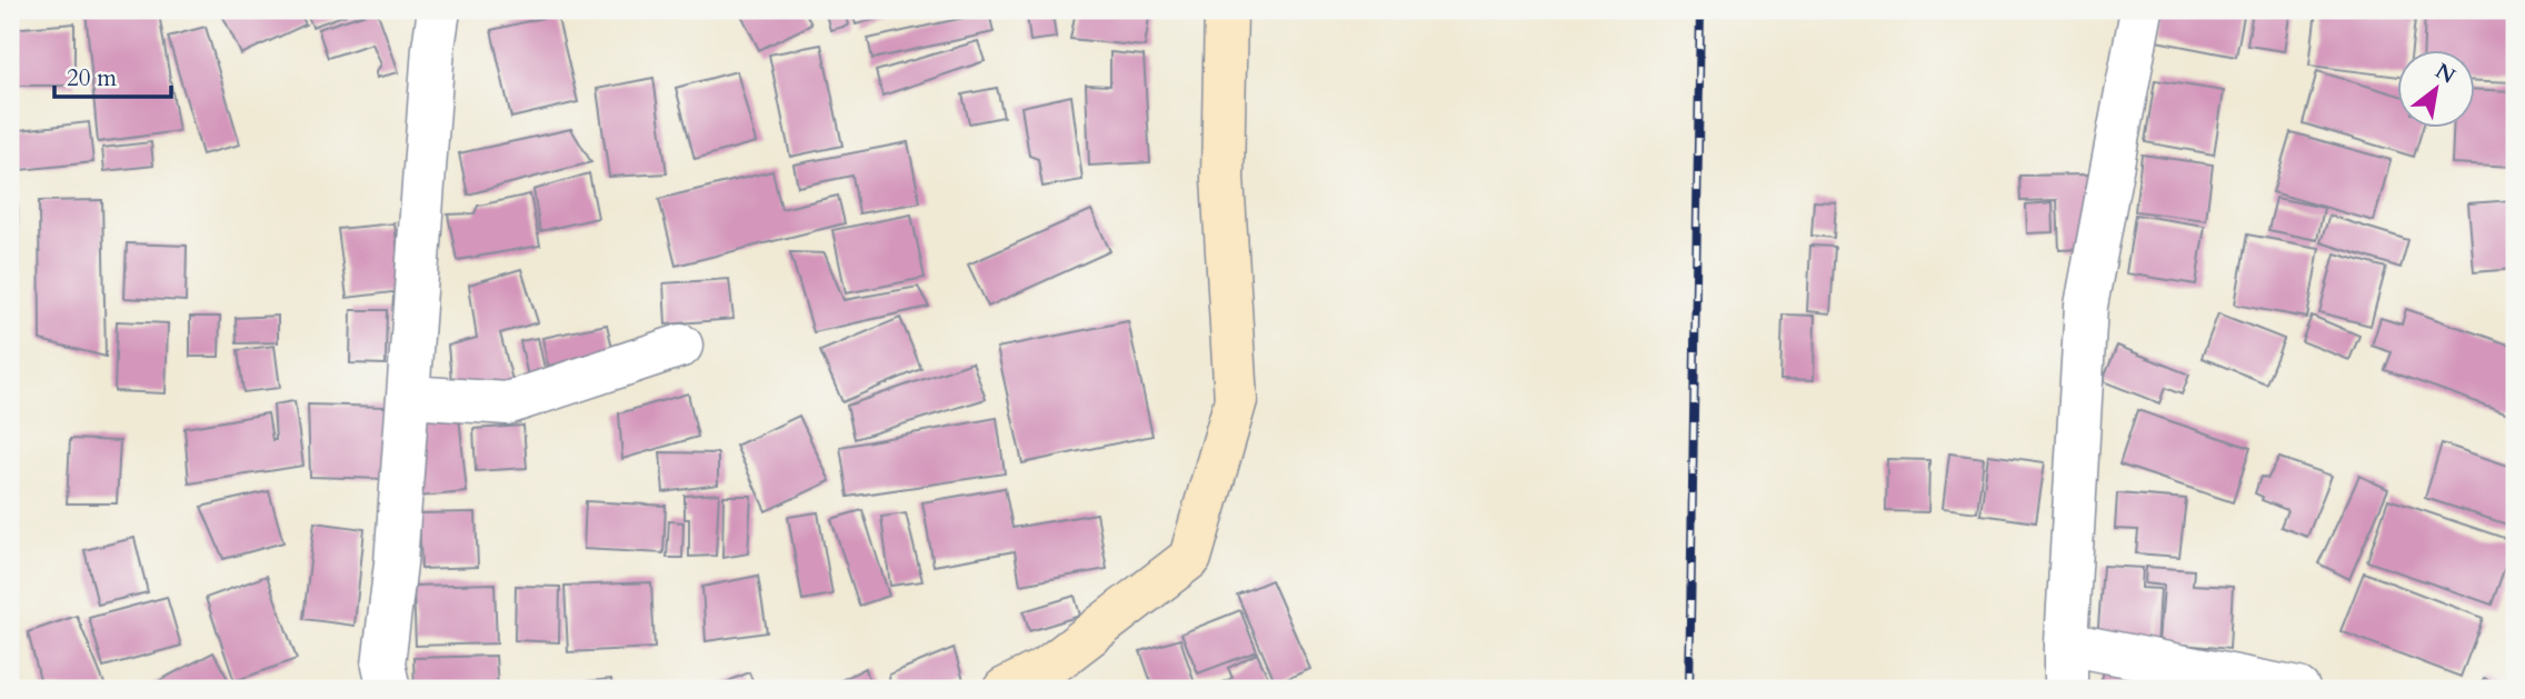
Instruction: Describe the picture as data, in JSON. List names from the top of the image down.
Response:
{
  "scale_bar": "20 m",
  "north": "top right"
}
